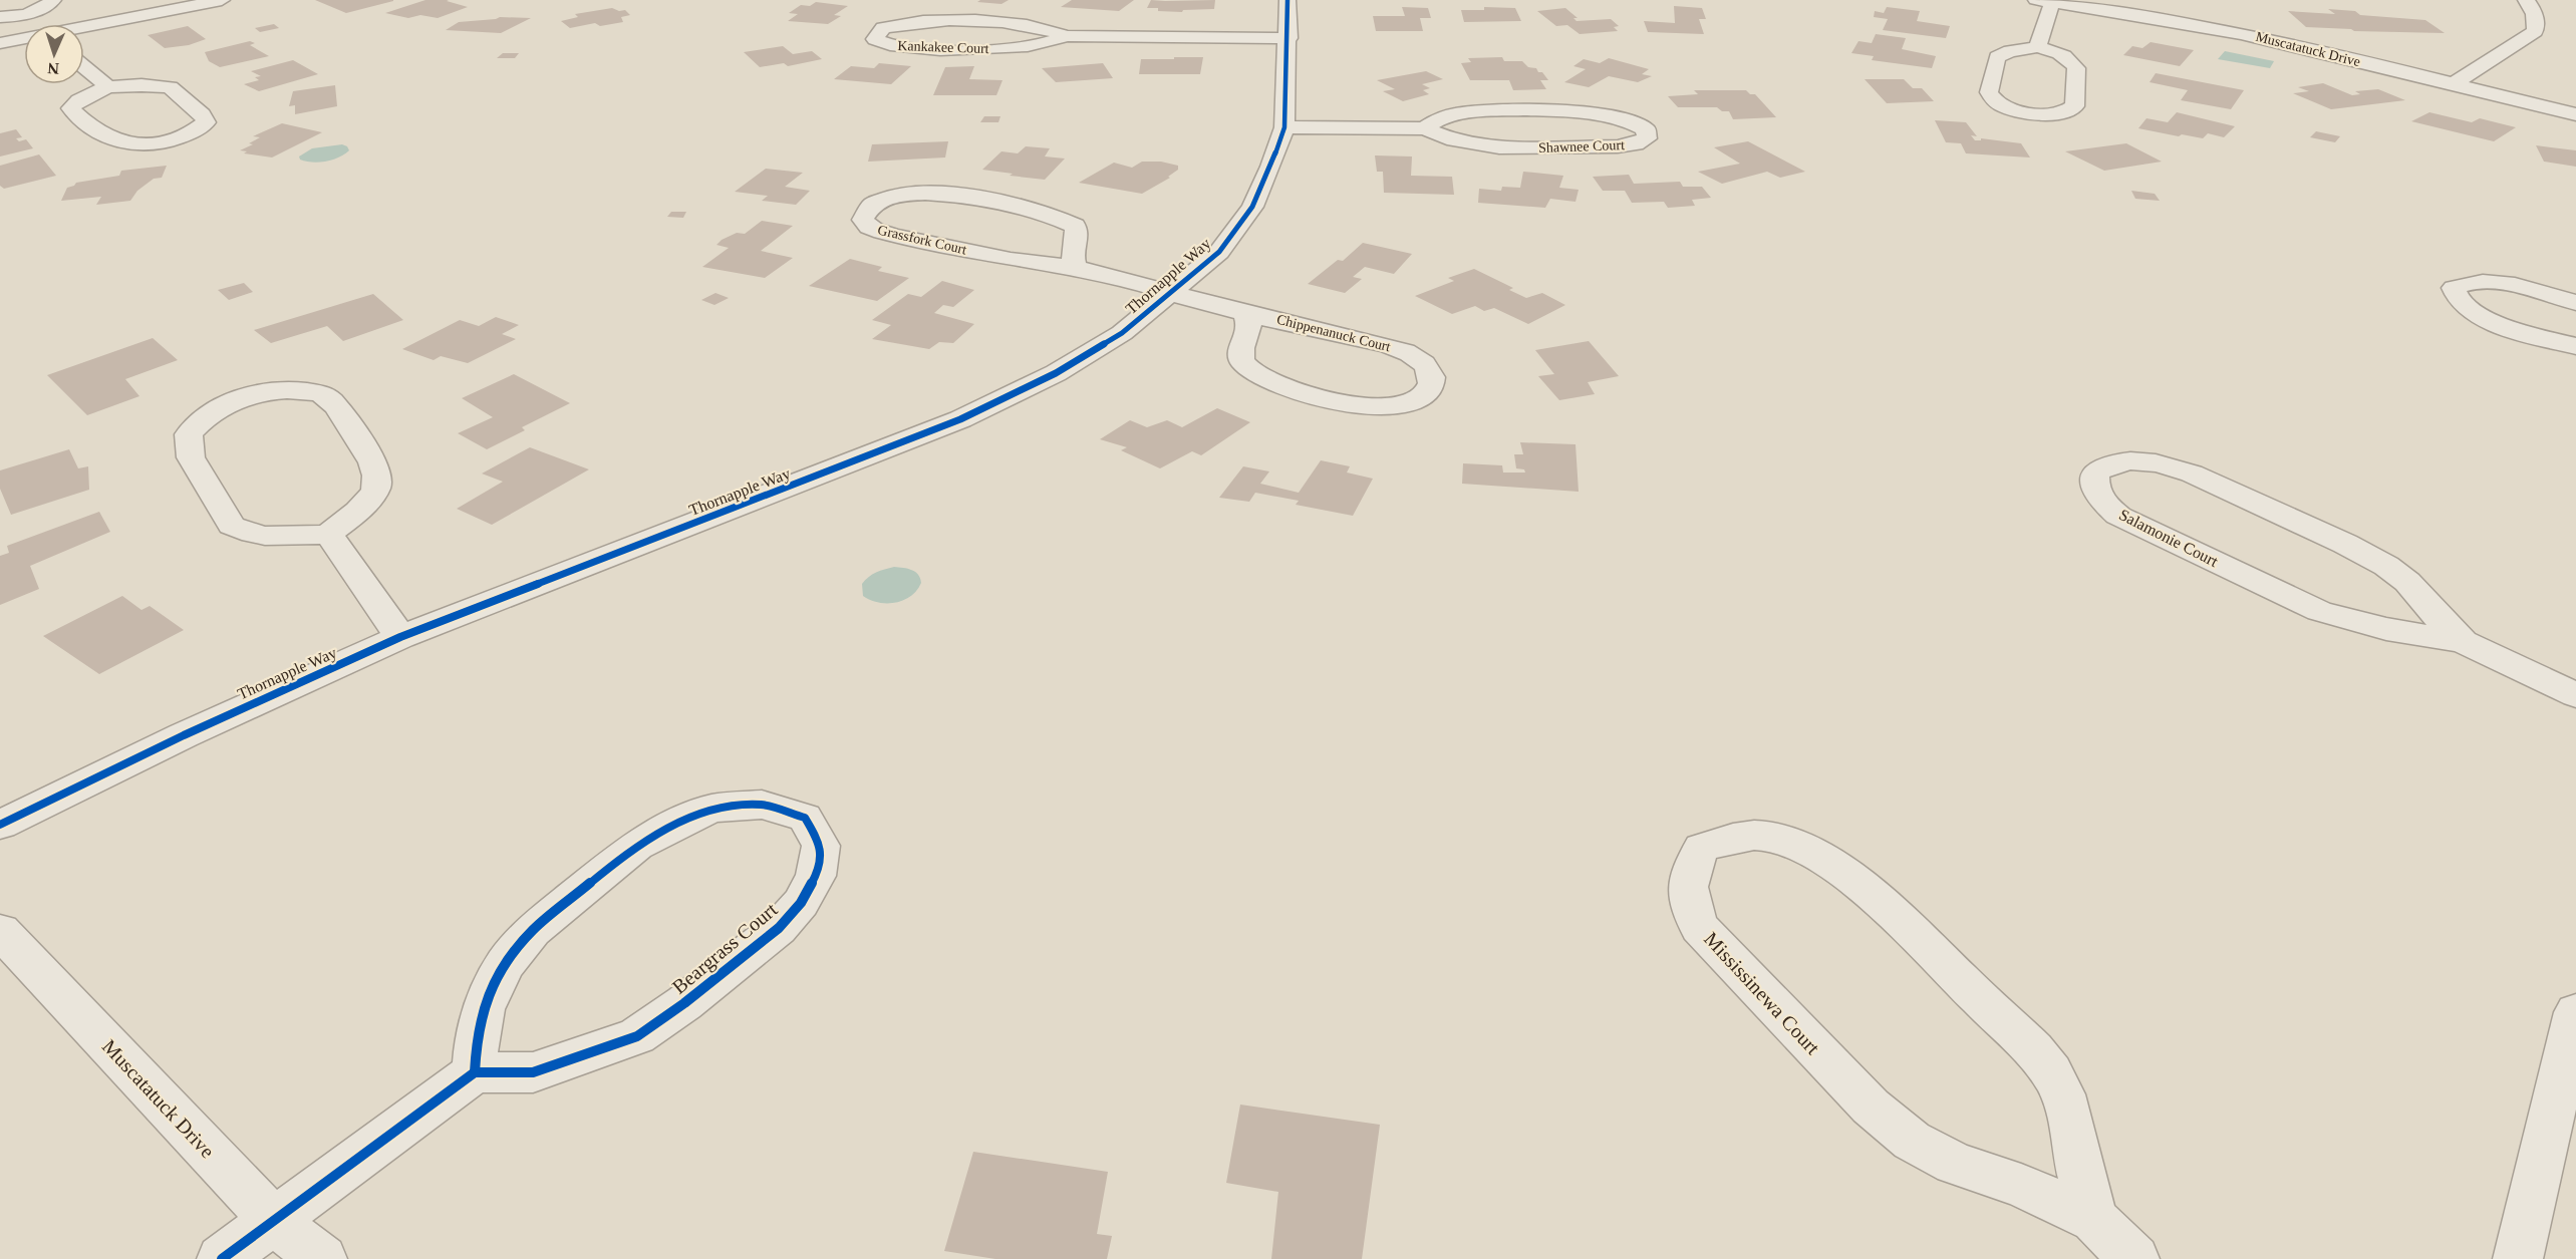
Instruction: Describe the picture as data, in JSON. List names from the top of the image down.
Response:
{
  "streets": {
    "street": [
      "Kankakee Court",
      "Muscatatuck Drive",
      "Shawnee Court",
      "Grassfork Court",
      "Thornapple Way",
      "Chippenanuck Court",
      "Salamonie Court",
      "Beargrass Court",
      "Mississinewa Court"
    ]
  },
  "crossings": [
    ["Kankakee Court", "Thornapple Way"],
    ["Shawnee Court", "Thornapple Way"],
    ["Grassfork Court", "Thornapple Way"],
    ["Grassfork Court", "Chippenanuck Court"],
    ["Thornapple Way", "Chippenanuck Court"]
  ],
  "north": "bottom"
}
